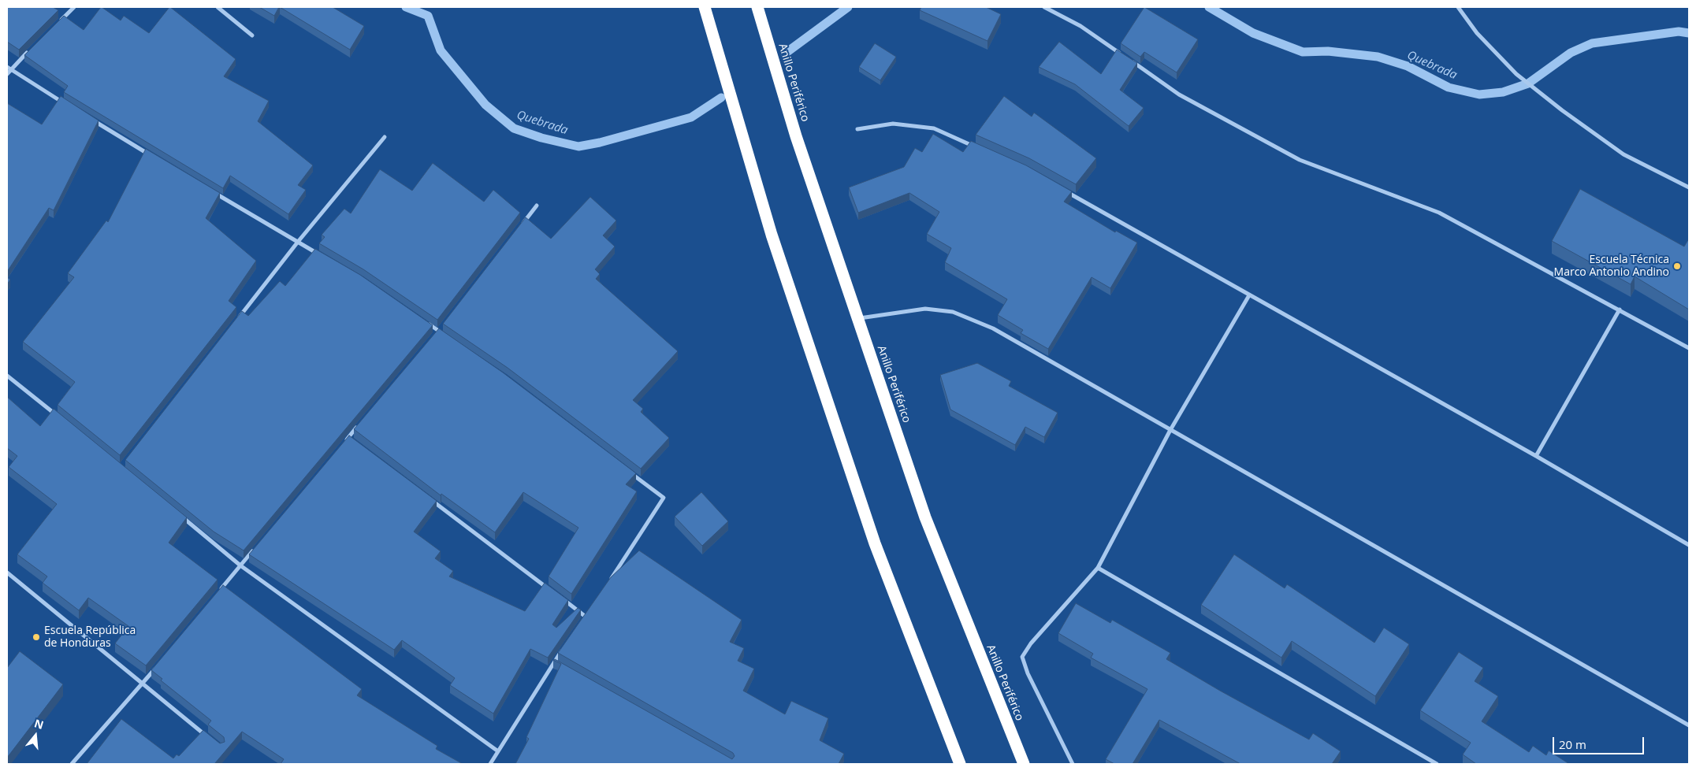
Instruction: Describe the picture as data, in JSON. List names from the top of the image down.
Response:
{
  "streets": {
    "highway": ["Anillo Periférico"]
  },
  "water": ["Quebrada"],
  "places": ["Escuela Técnica Marco Antonio Andino", "Escuela República de Honduras"],
  "scale_bar": "20 m",
  "north": "top"
}
